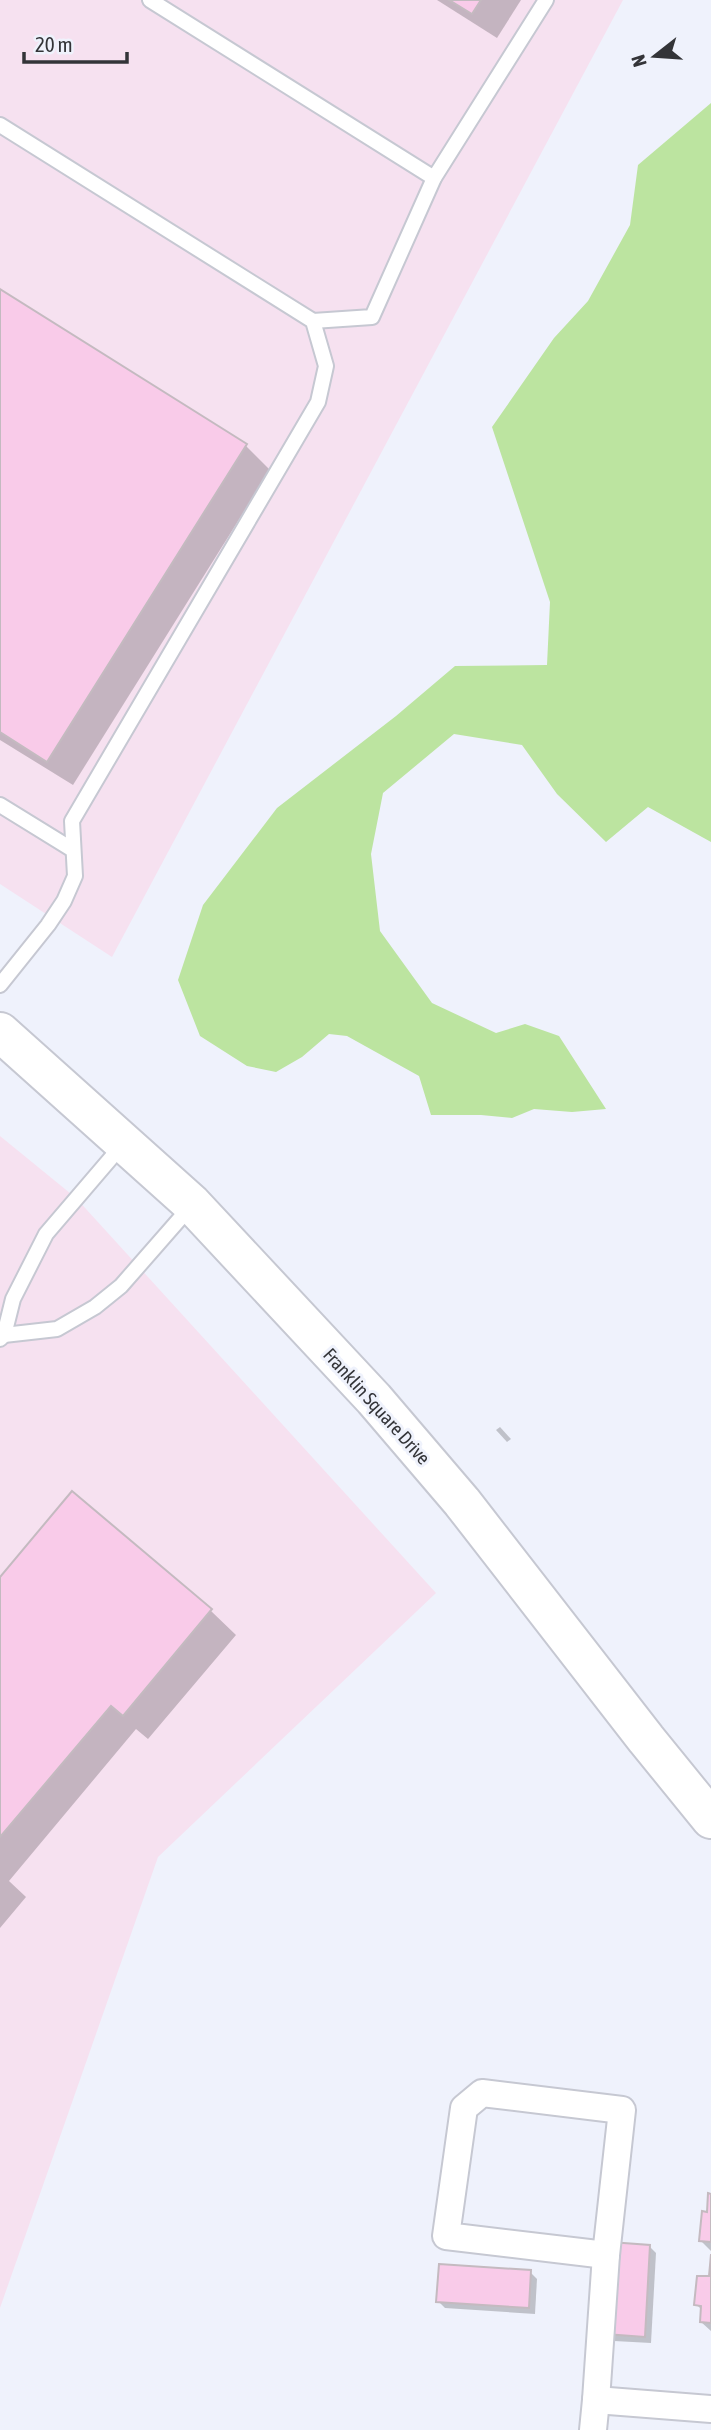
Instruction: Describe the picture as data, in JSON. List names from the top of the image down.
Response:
{
  "streets": {
    "street": ["Franklin Square Drive"]
  },
  "scale_bar": "20 m",
  "north": "left"
}
